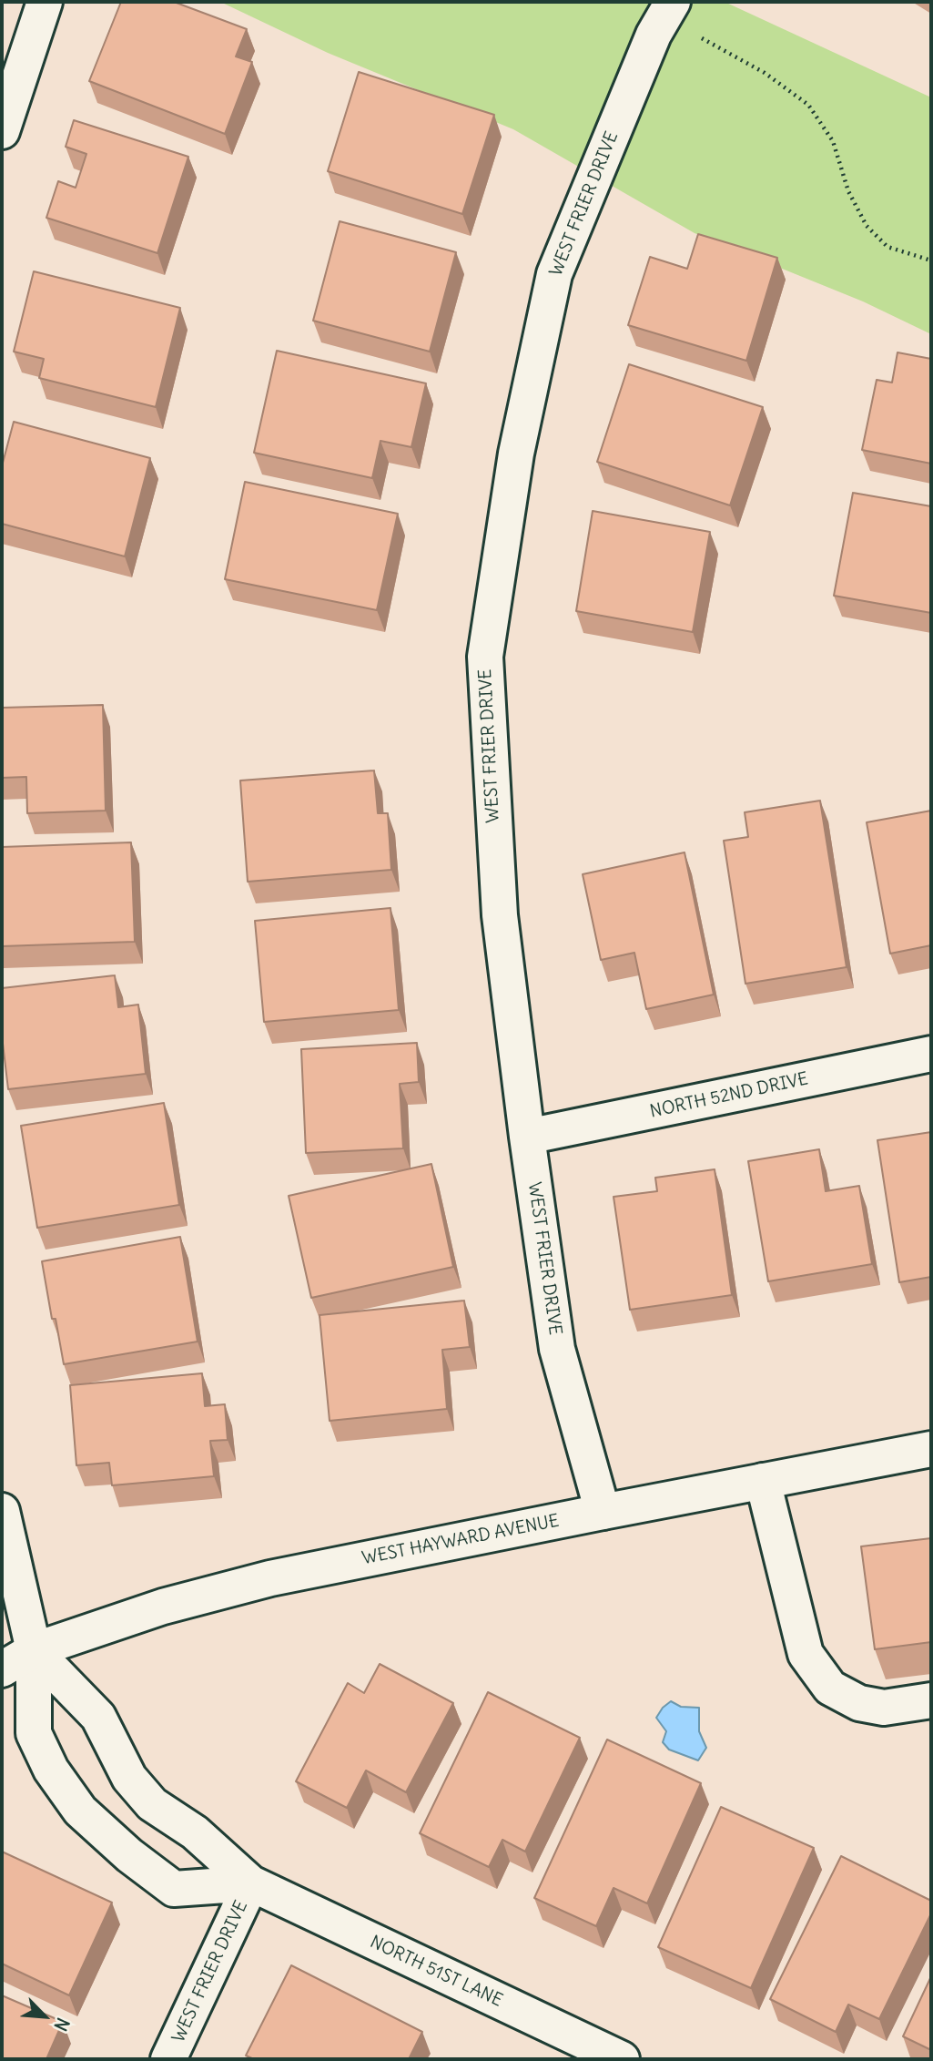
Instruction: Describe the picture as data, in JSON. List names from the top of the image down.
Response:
{
  "streets": {
    "street": [
      "WEST FRIER DRIVE",
      "NORTH 52ND DRIVE",
      "WEST HAYWARD AVENUE",
      "NORTH 51ST LANE"
    ]
  },
  "crossings": [
    ["WEST FRIER DRIVE", "NORTH 52ND DRIVE"],
    ["WEST FRIER DRIVE", "WEST HAYWARD AVENUE"],
    ["WEST FRIER DRIVE", "NORTH 51ST LANE"],
    ["WEST HAYWARD AVENUE", "NORTH 51ST LANE"]
  ],
  "north": "bottom right"
}
